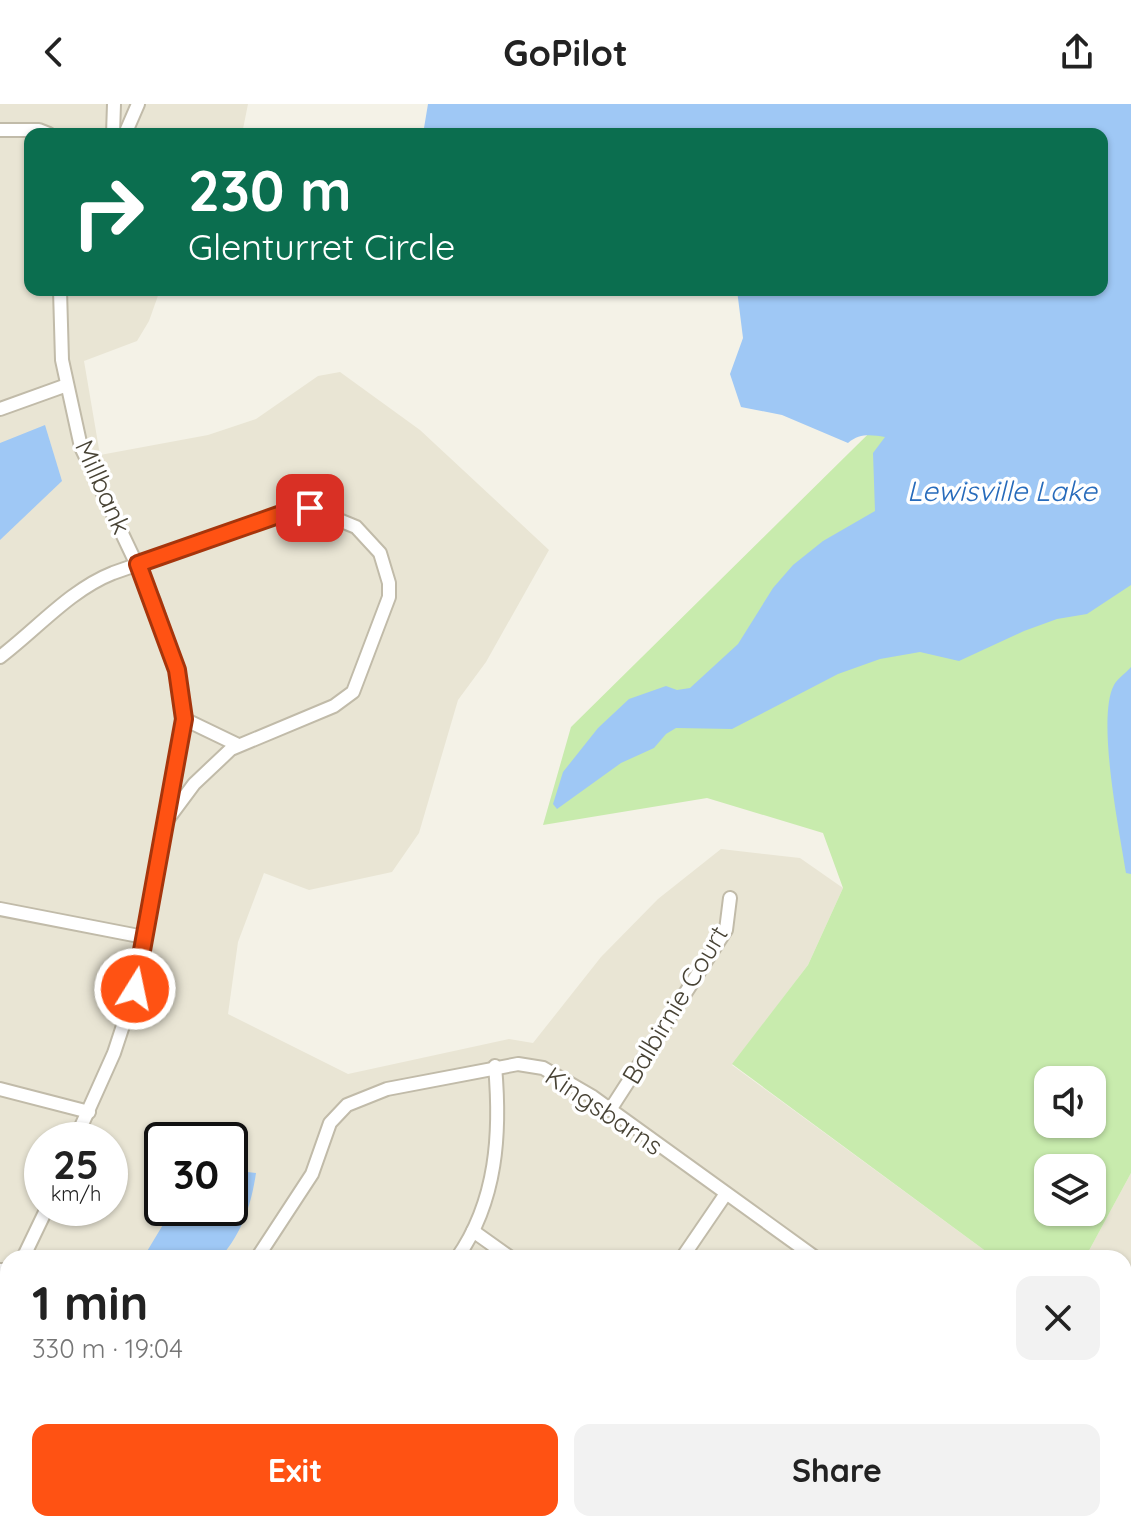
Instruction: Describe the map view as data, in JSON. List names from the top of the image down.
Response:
{
  "streets": {
    "street": ["Millbank", "Balbirnie Court", "Kingsbarns"]
  },
  "crossings": [
    ["Balbirnie Court", "Kingsbarns"]
  ],
  "water": ["Lewisville Lake"],
  "page": {
    "header": "GoPilot",
    "turn": ["230 m", "Glenturret Circle"],
    "speed": "25 km/h",
    "limit": "30",
    "heading": ["1 min", "330 m · 19:04"],
    "buttons": ["Exit", "Share"]
  }
}
